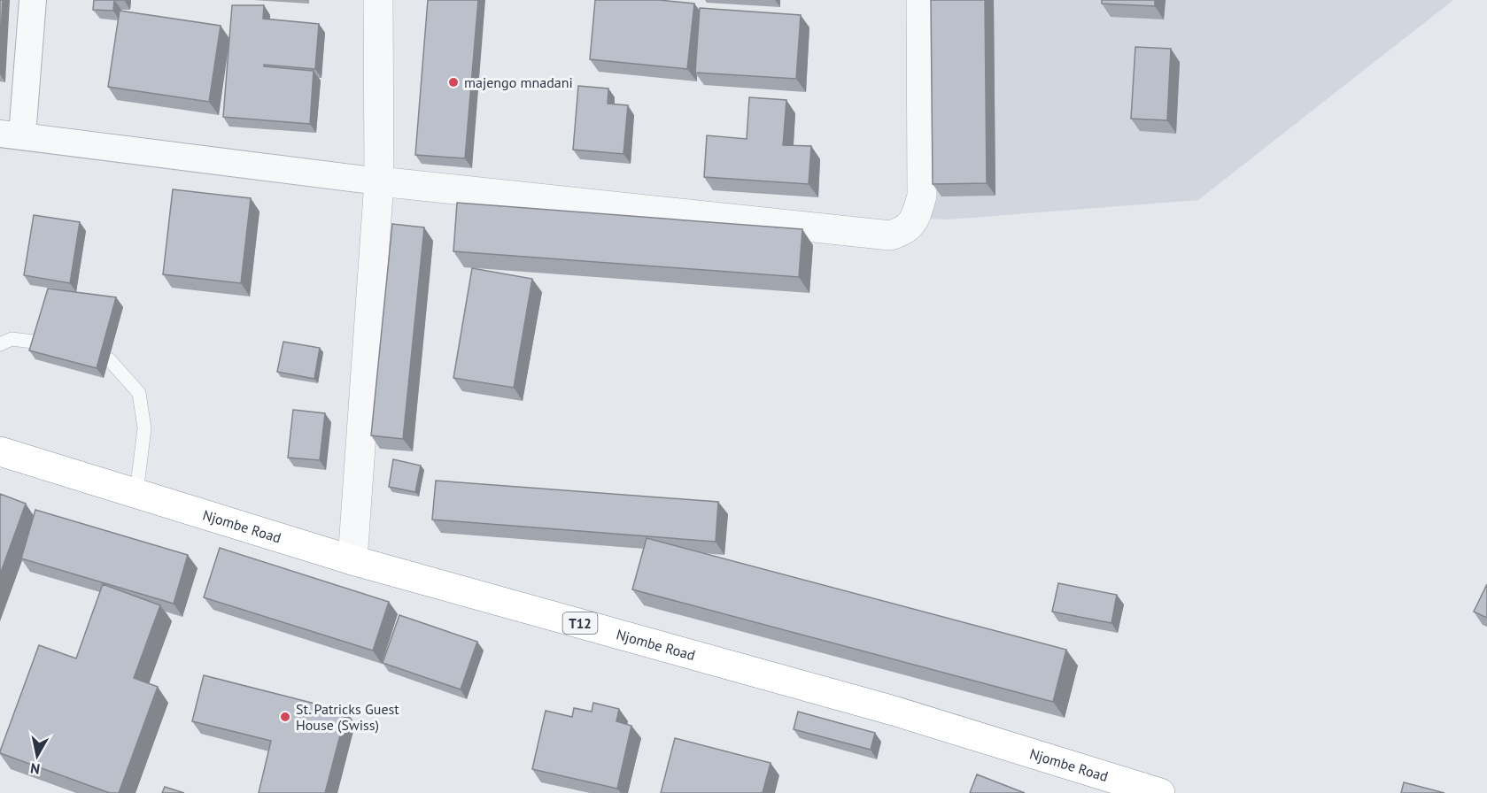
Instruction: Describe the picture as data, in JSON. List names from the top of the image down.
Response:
{
  "streets": {
    "highway": ["Njombe Road", "T12"]
  },
  "places": ["majengo mnadani", "St. Patricks Guest House (Swiss)"],
  "north": "bottom"
}
